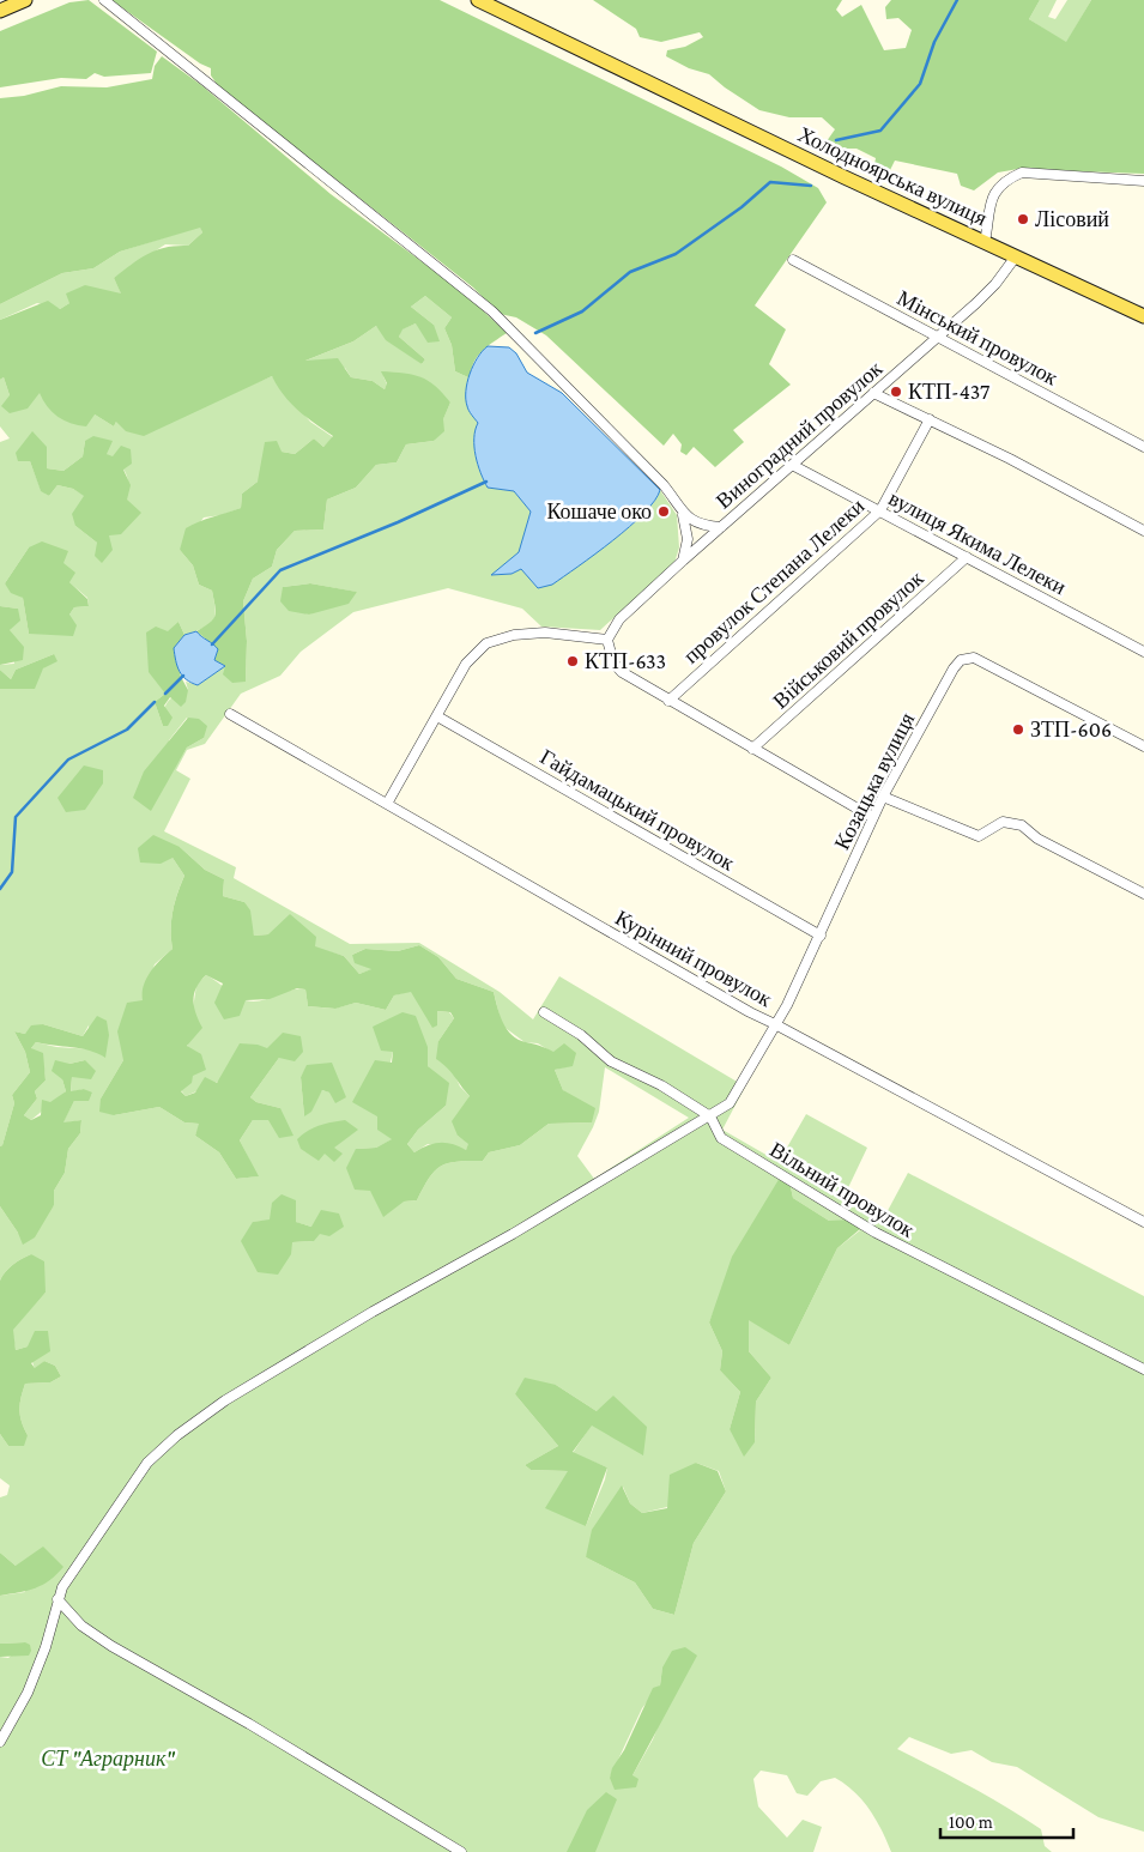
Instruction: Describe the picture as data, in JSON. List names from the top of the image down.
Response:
{
  "streets": {
    "main road": ["Холодноярська вулиця"],
    "street": [
      "Мінський провулок",
      "Виноградний провулок",
      "вулиця Якима Лелеки",
      "провулок Степана Лелеки",
      "Військовий провулок",
      "Козацька вулиця",
      "Гайдамацький провулок",
      "Курінний провулок",
      "Вільний провулок"
    ]
  },
  "crossings": [
    ["Холодноярська вулиця", "Виноградний провулок"],
    ["Мінський провулок", "Виноградний провулок"],
    ["Виноградний провулок", "вулиця Якима Лелеки"],
    ["вулиця Якима Лелеки", "провулок Степана Лелеки"],
    ["вулиця Якима Лелеки", "Військовий провулок"],
    ["Козацька вулиця", "Гайдамацький провулок"],
    ["Козацька вулиця", "Курінний провулок"],
    ["Козацька вулиця", "Вільний провулок"]
  ],
  "parks": ["СТ \"Аграрник\""],
  "places": [
    "Лісовий",
    "КТП-437",
    "Кошаче око",
    "КТП-633",
    "ЗТП-606"
  ],
  "scale_bar": "100 m"
}
